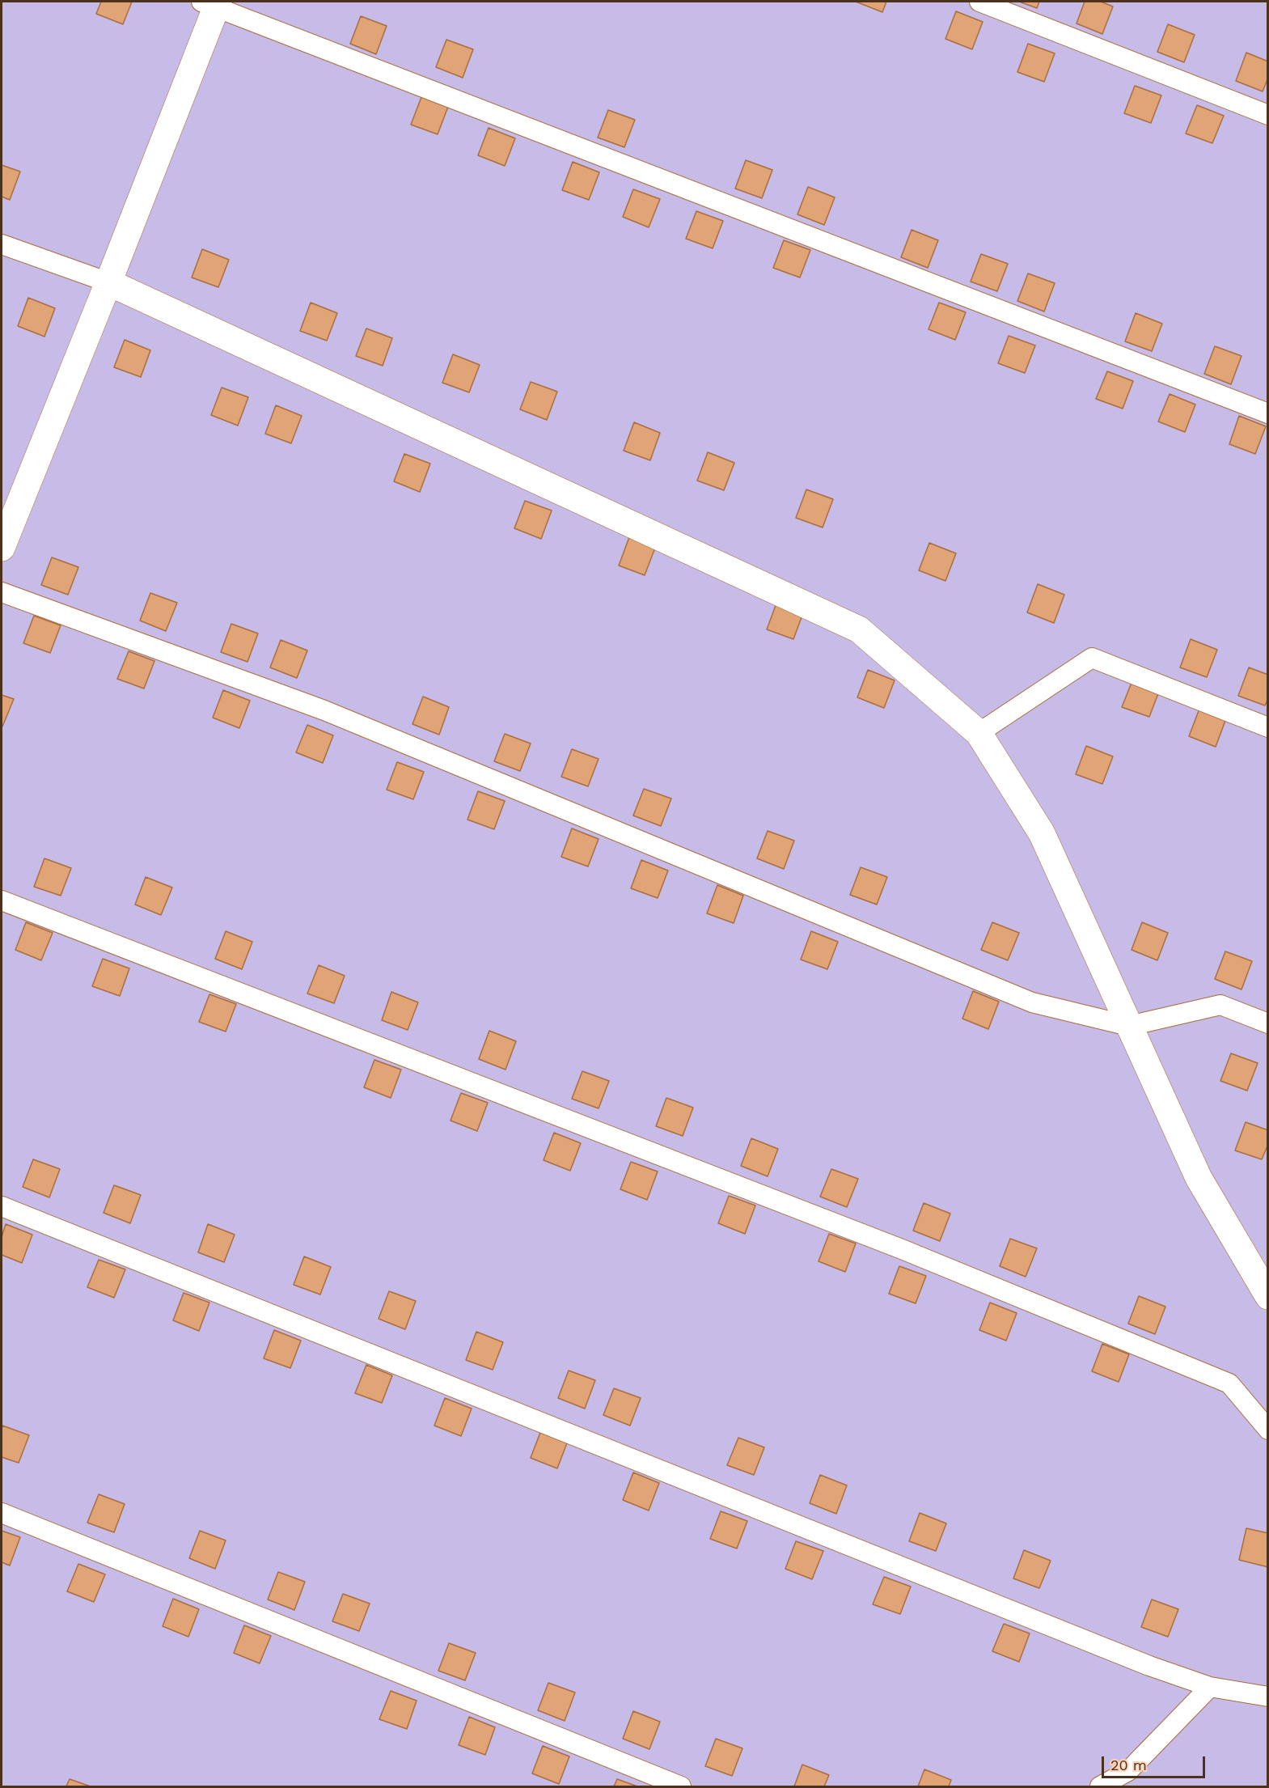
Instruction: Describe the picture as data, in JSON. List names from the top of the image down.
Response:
{
  "scale_bar": "20 m"
}
